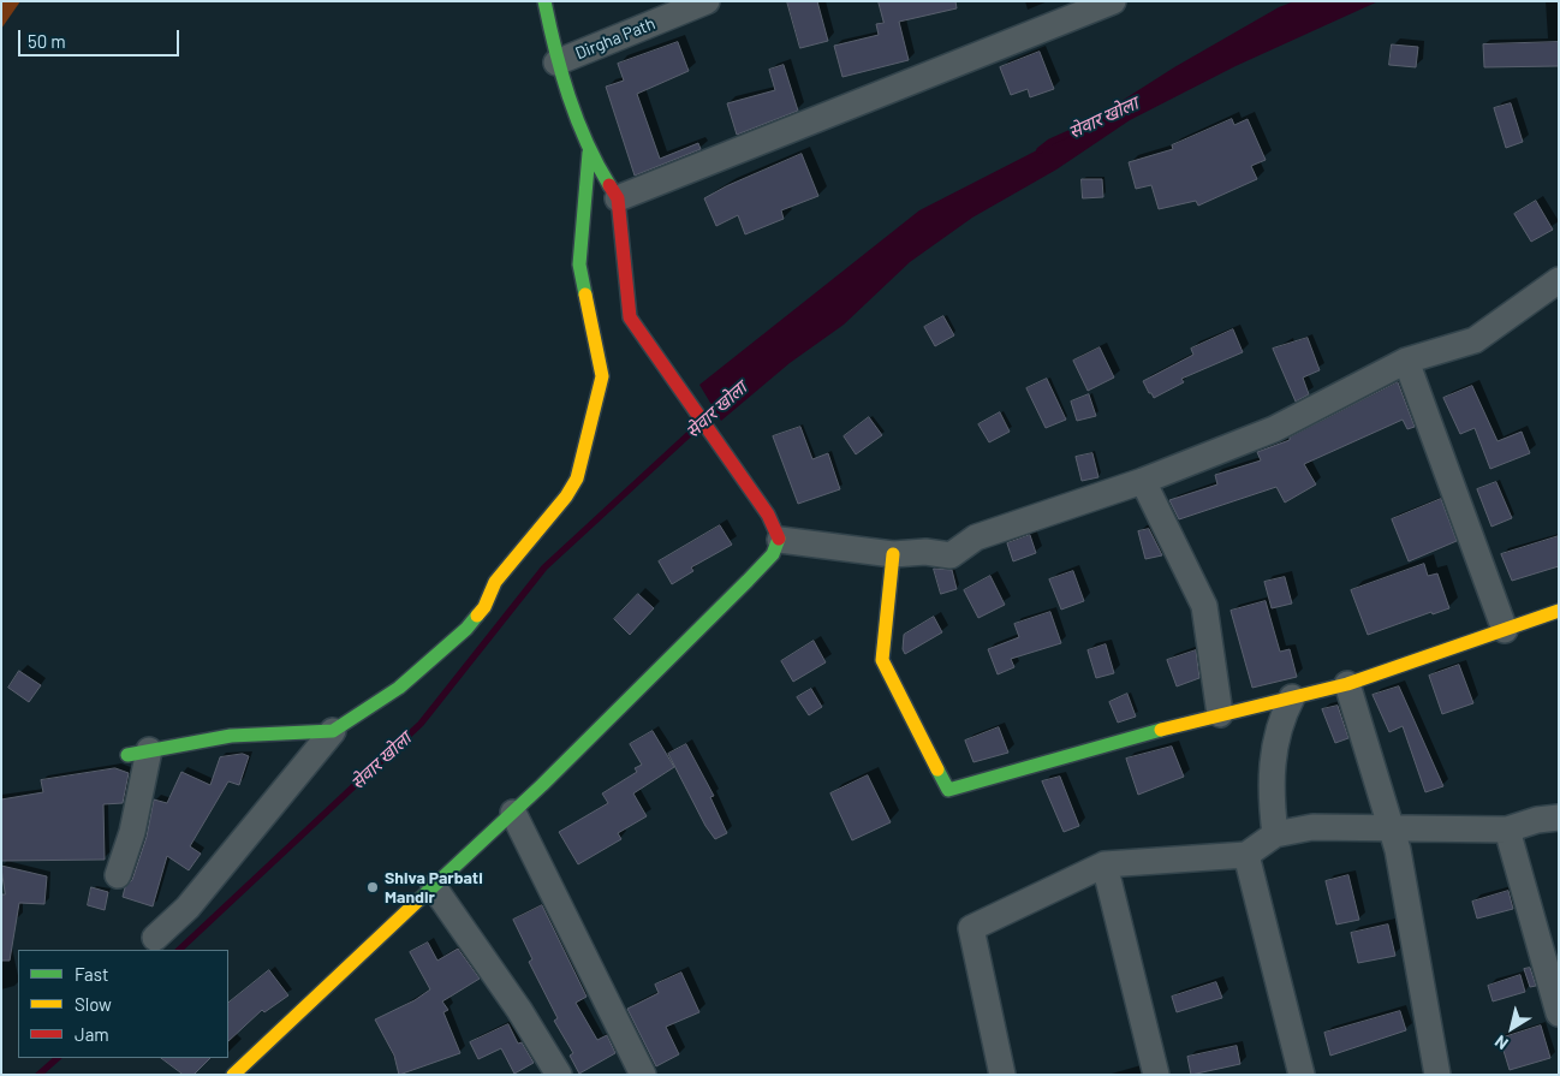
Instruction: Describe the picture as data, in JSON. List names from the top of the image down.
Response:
{
  "streets": {
    "street": ["Dirgha Path"]
  },
  "water": ["सेवार खोला"],
  "places": ["Shiva Parbati Mandir"],
  "legend": ["Fast", "Slow", "Jam"],
  "scale_bar": "50 m",
  "north": "bottom left"
}
